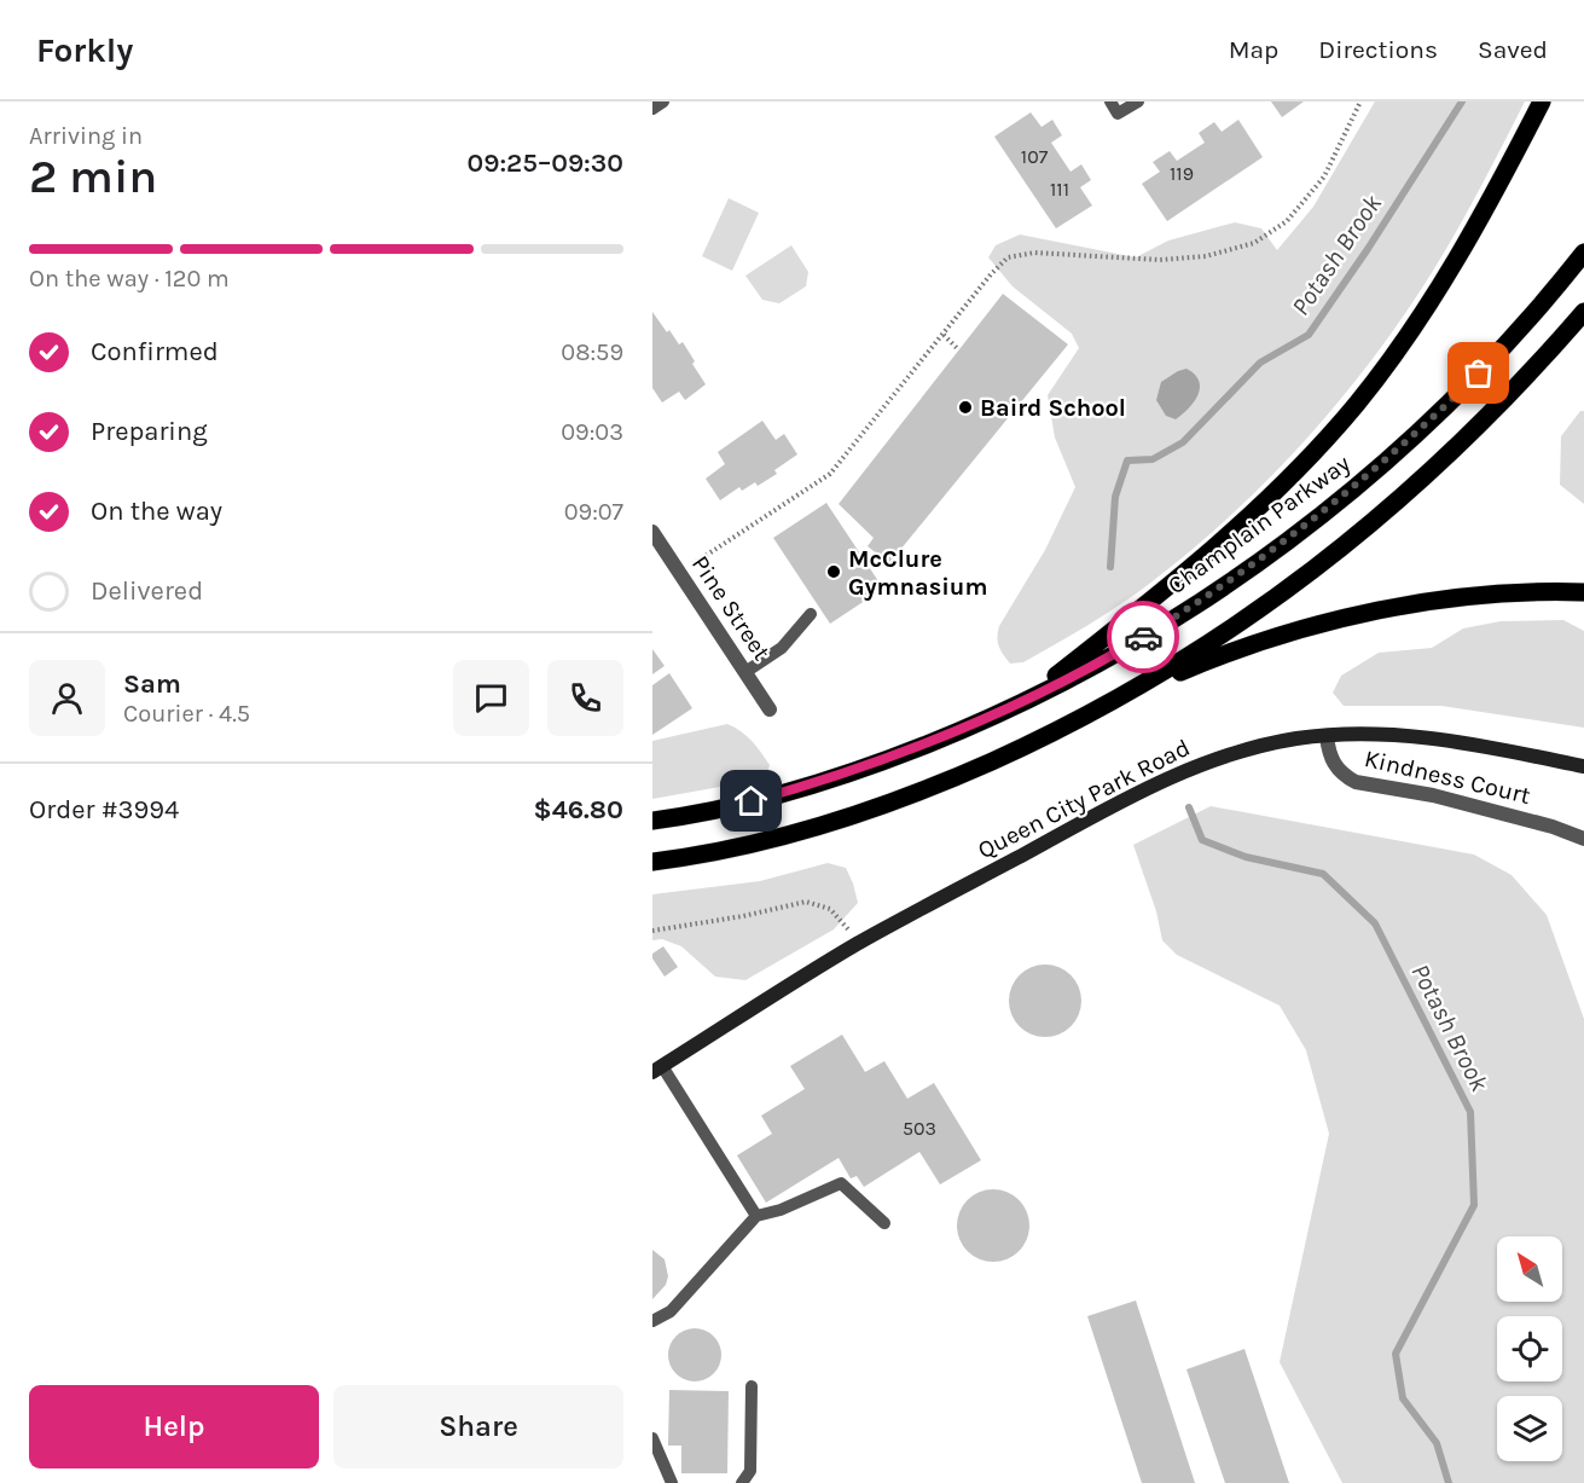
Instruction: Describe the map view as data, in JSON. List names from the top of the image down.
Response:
{
  "streets": {
    "main road": ["Champlain Parkway"],
    "street": ["Pine Street", "Kindness Court", "Queen City Park Road"]
  },
  "crossings": [
    ["Kindness Court", "Queen City Park Road"]
  ],
  "water": ["Potash Brook"],
  "places": ["Baird School", "McClure Gymnasium"],
  "house_numbers": [
    "107",
    "119",
    "111",
    "503"
  ],
  "north": "top left",
  "page": {
    "header": "Forkly",
    "nav": ["Map", "Directions", "Saved"],
    "heading": ["2 min", "Arriving in", "09:25–09:30"],
    "panel": [
      "Sam",
      "Courier · 4.5",
      "Order #3994",
      "$46.80"
    ],
    "bar": "On the way · 120 m",
    "list": [
      ["Confirmed", "08:59"],
      ["Preparing", "09:03"],
      ["On the way", "09:07"],
      "Delivered"
    ],
    "buttons": ["Help", "Share"]
  }
}
